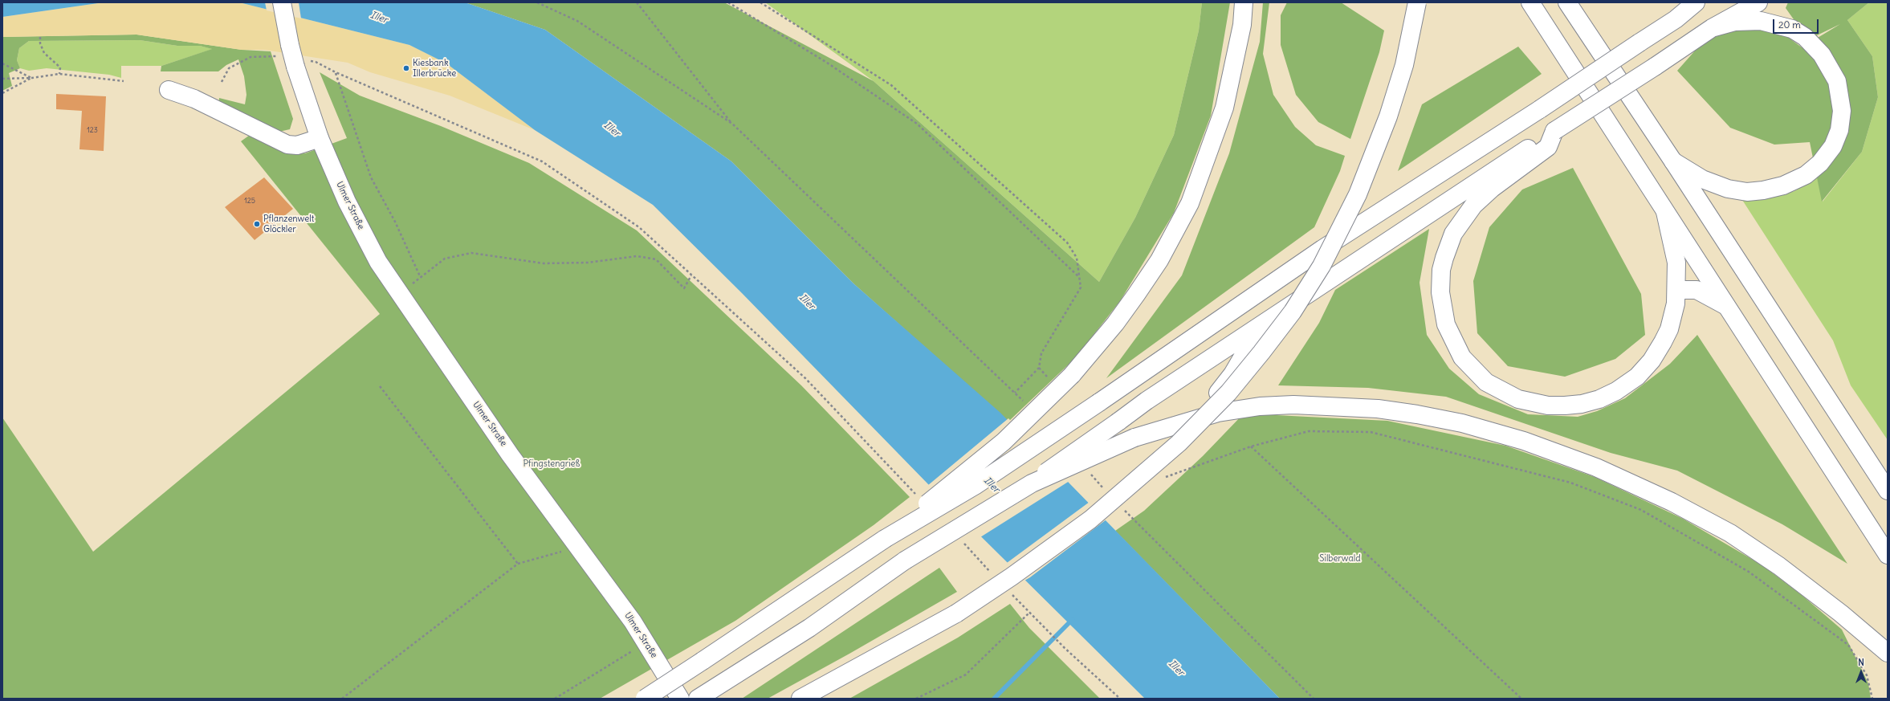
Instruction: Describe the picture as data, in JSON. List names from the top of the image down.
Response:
{
  "streets": {
    "main road": ["Ulmer Straße"]
  },
  "water": ["Iller"],
  "parks": ["Pfingstengrieß", "Silberwald"],
  "places": ["Kiesbank Illerbrücke", "Pflanzenwelt Glöckler"],
  "house_numbers": ["123", "125"],
  "scale_bar": "20 m",
  "north": "top"
}
